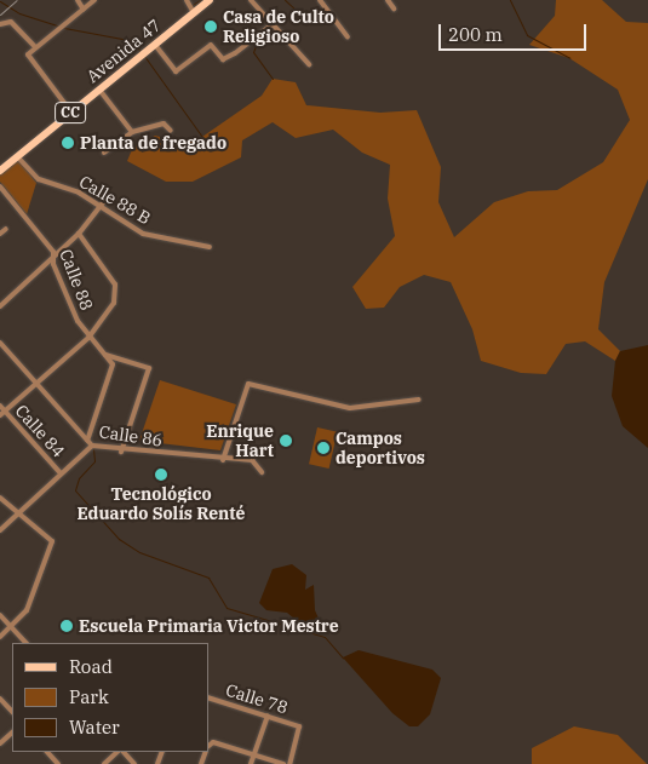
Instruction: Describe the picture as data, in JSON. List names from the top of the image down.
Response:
{
  "streets": {
    "main road": ["Avenida 47", "CC"],
    "street": [
      "Calle 88 B",
      "Calle 88",
      "Calle 84",
      "Calle 86",
      "Calle 78"
    ]
  },
  "crossings": [
    ["Avenida 47", "Calle 88 B"],
    ["Calle 88", "Calle 86"]
  ],
  "places": [
    "Casa de Culto Religioso",
    "Planta de fregado",
    "Enrique Hart",
    "Campos deportivos",
    "Tecnológico Eduardo Solís Renté",
    "Escuela Primaria Victor Mestre"
  ],
  "legend": ["Road", "Park", "Water"],
  "scale_bar": "200 m"
}
